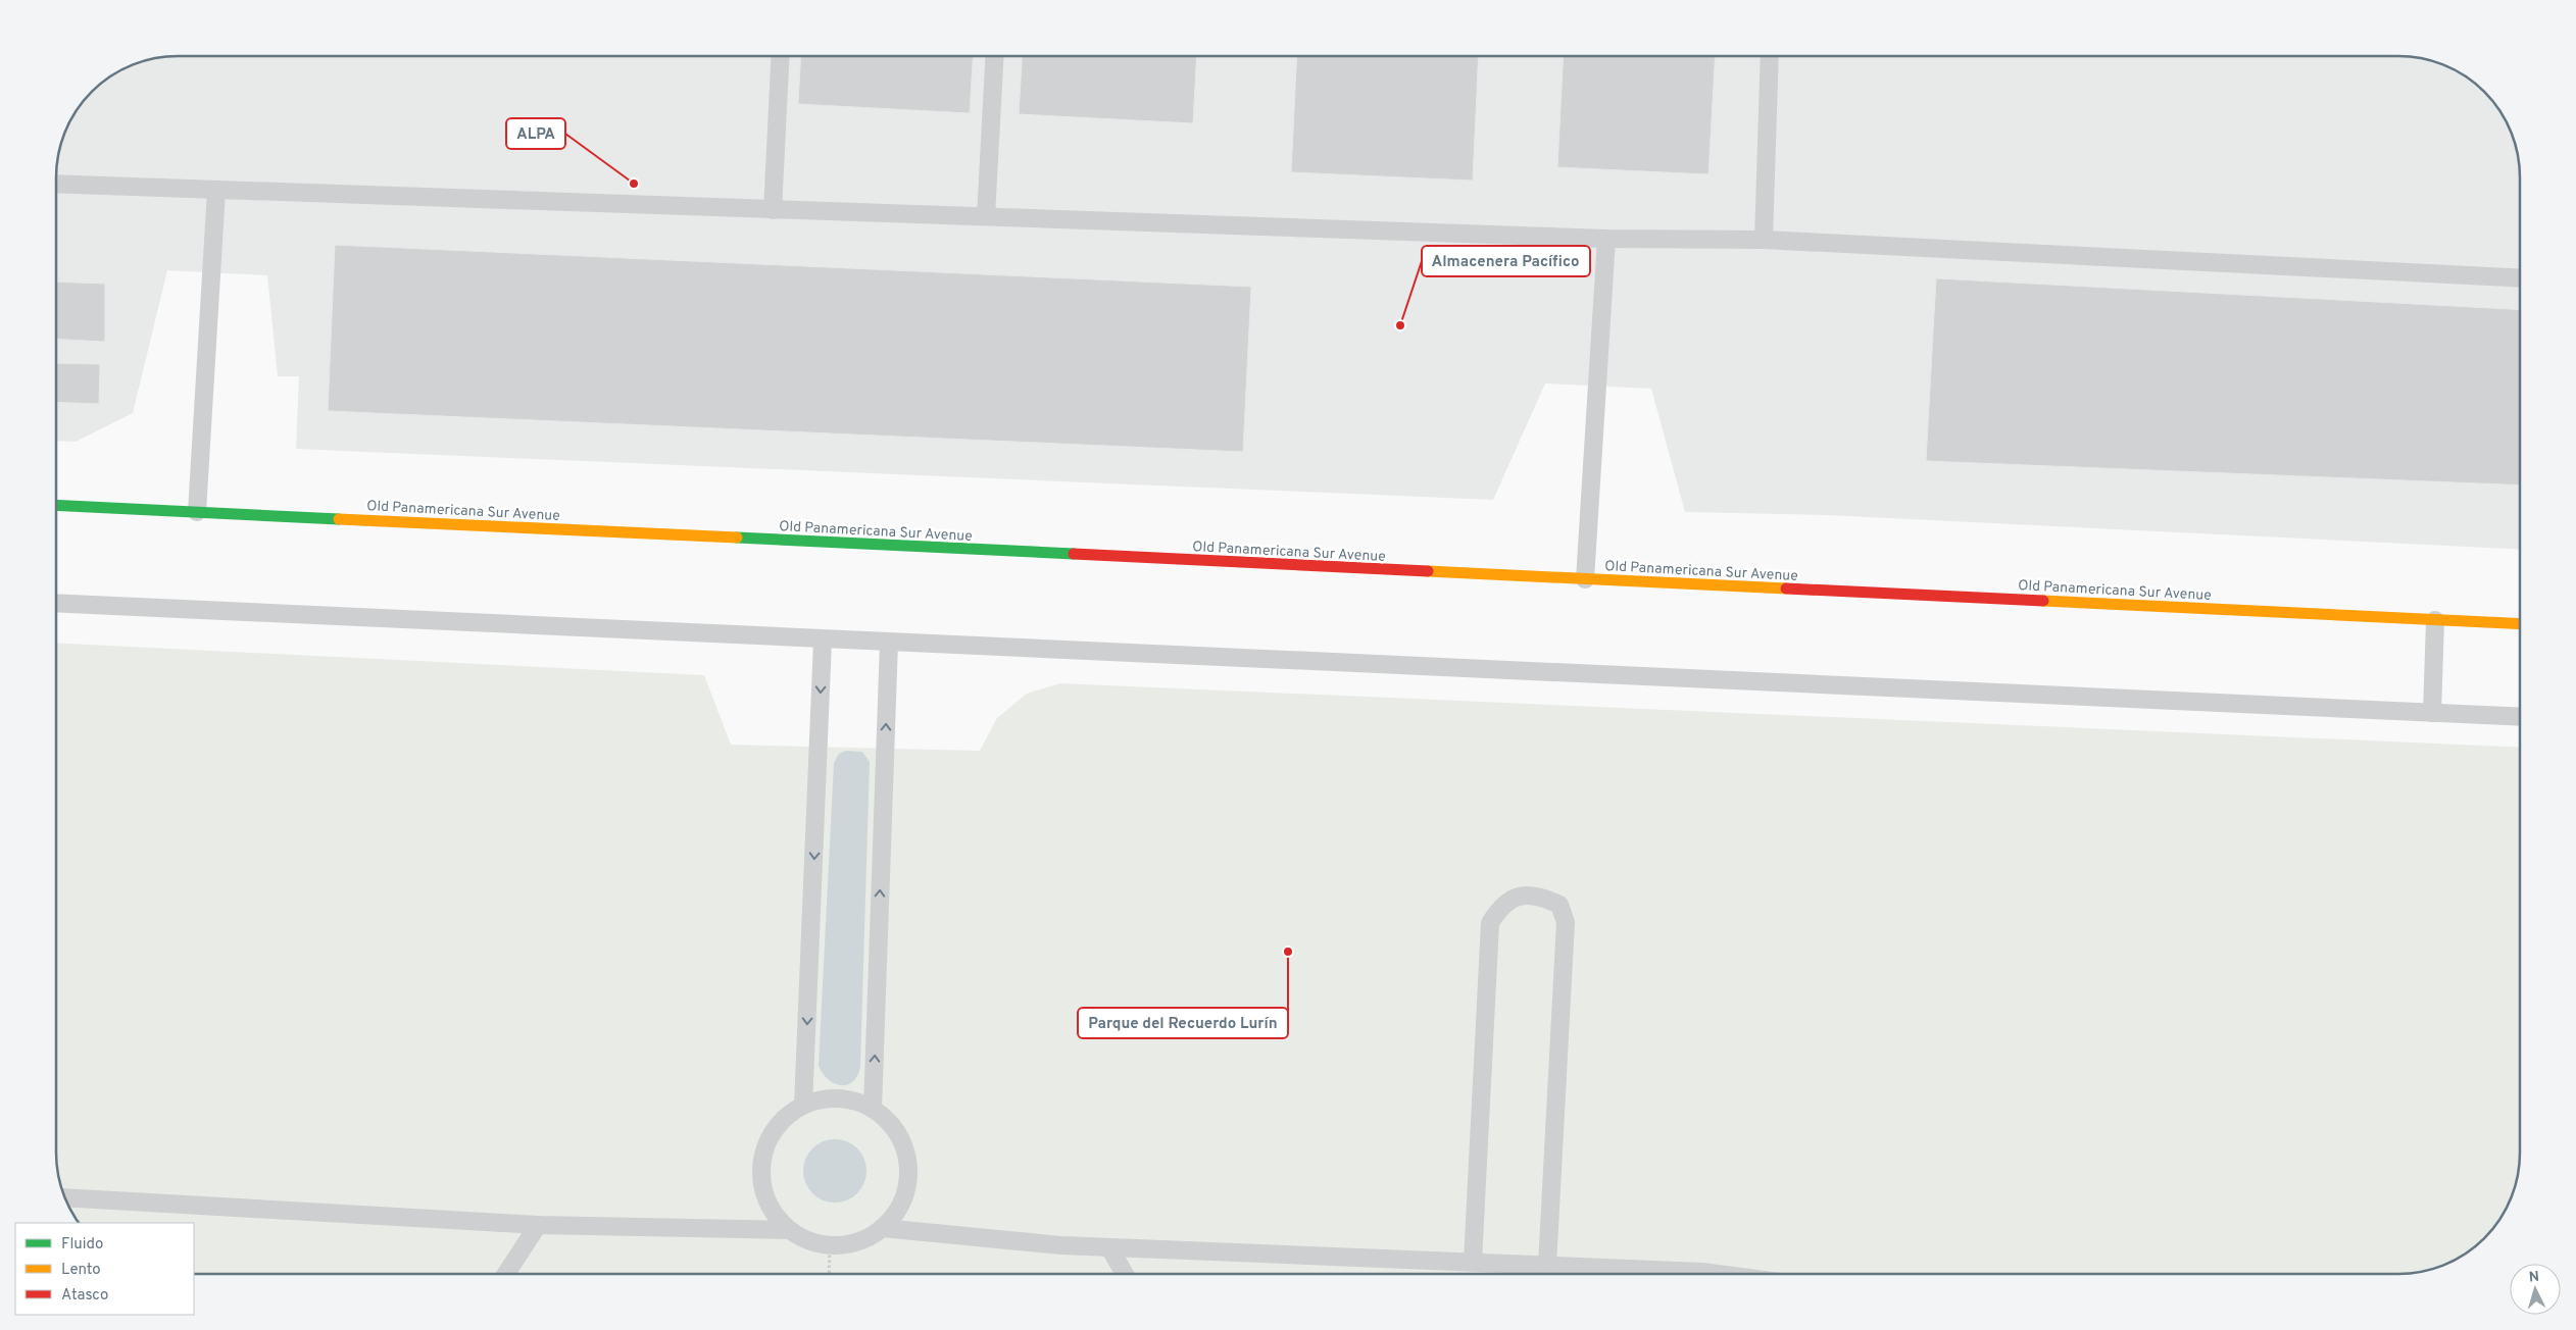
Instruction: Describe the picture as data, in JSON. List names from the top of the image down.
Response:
{
  "streets": {
    "main road": ["Old Panamericana Sur Avenue"]
  },
  "places": ["ALPA", "Almacenera Pacífico", "Parque del Recuerdo Lurín"],
  "legend": ["Fluido", "Lento", "Atasco"],
  "north": "top"
}
